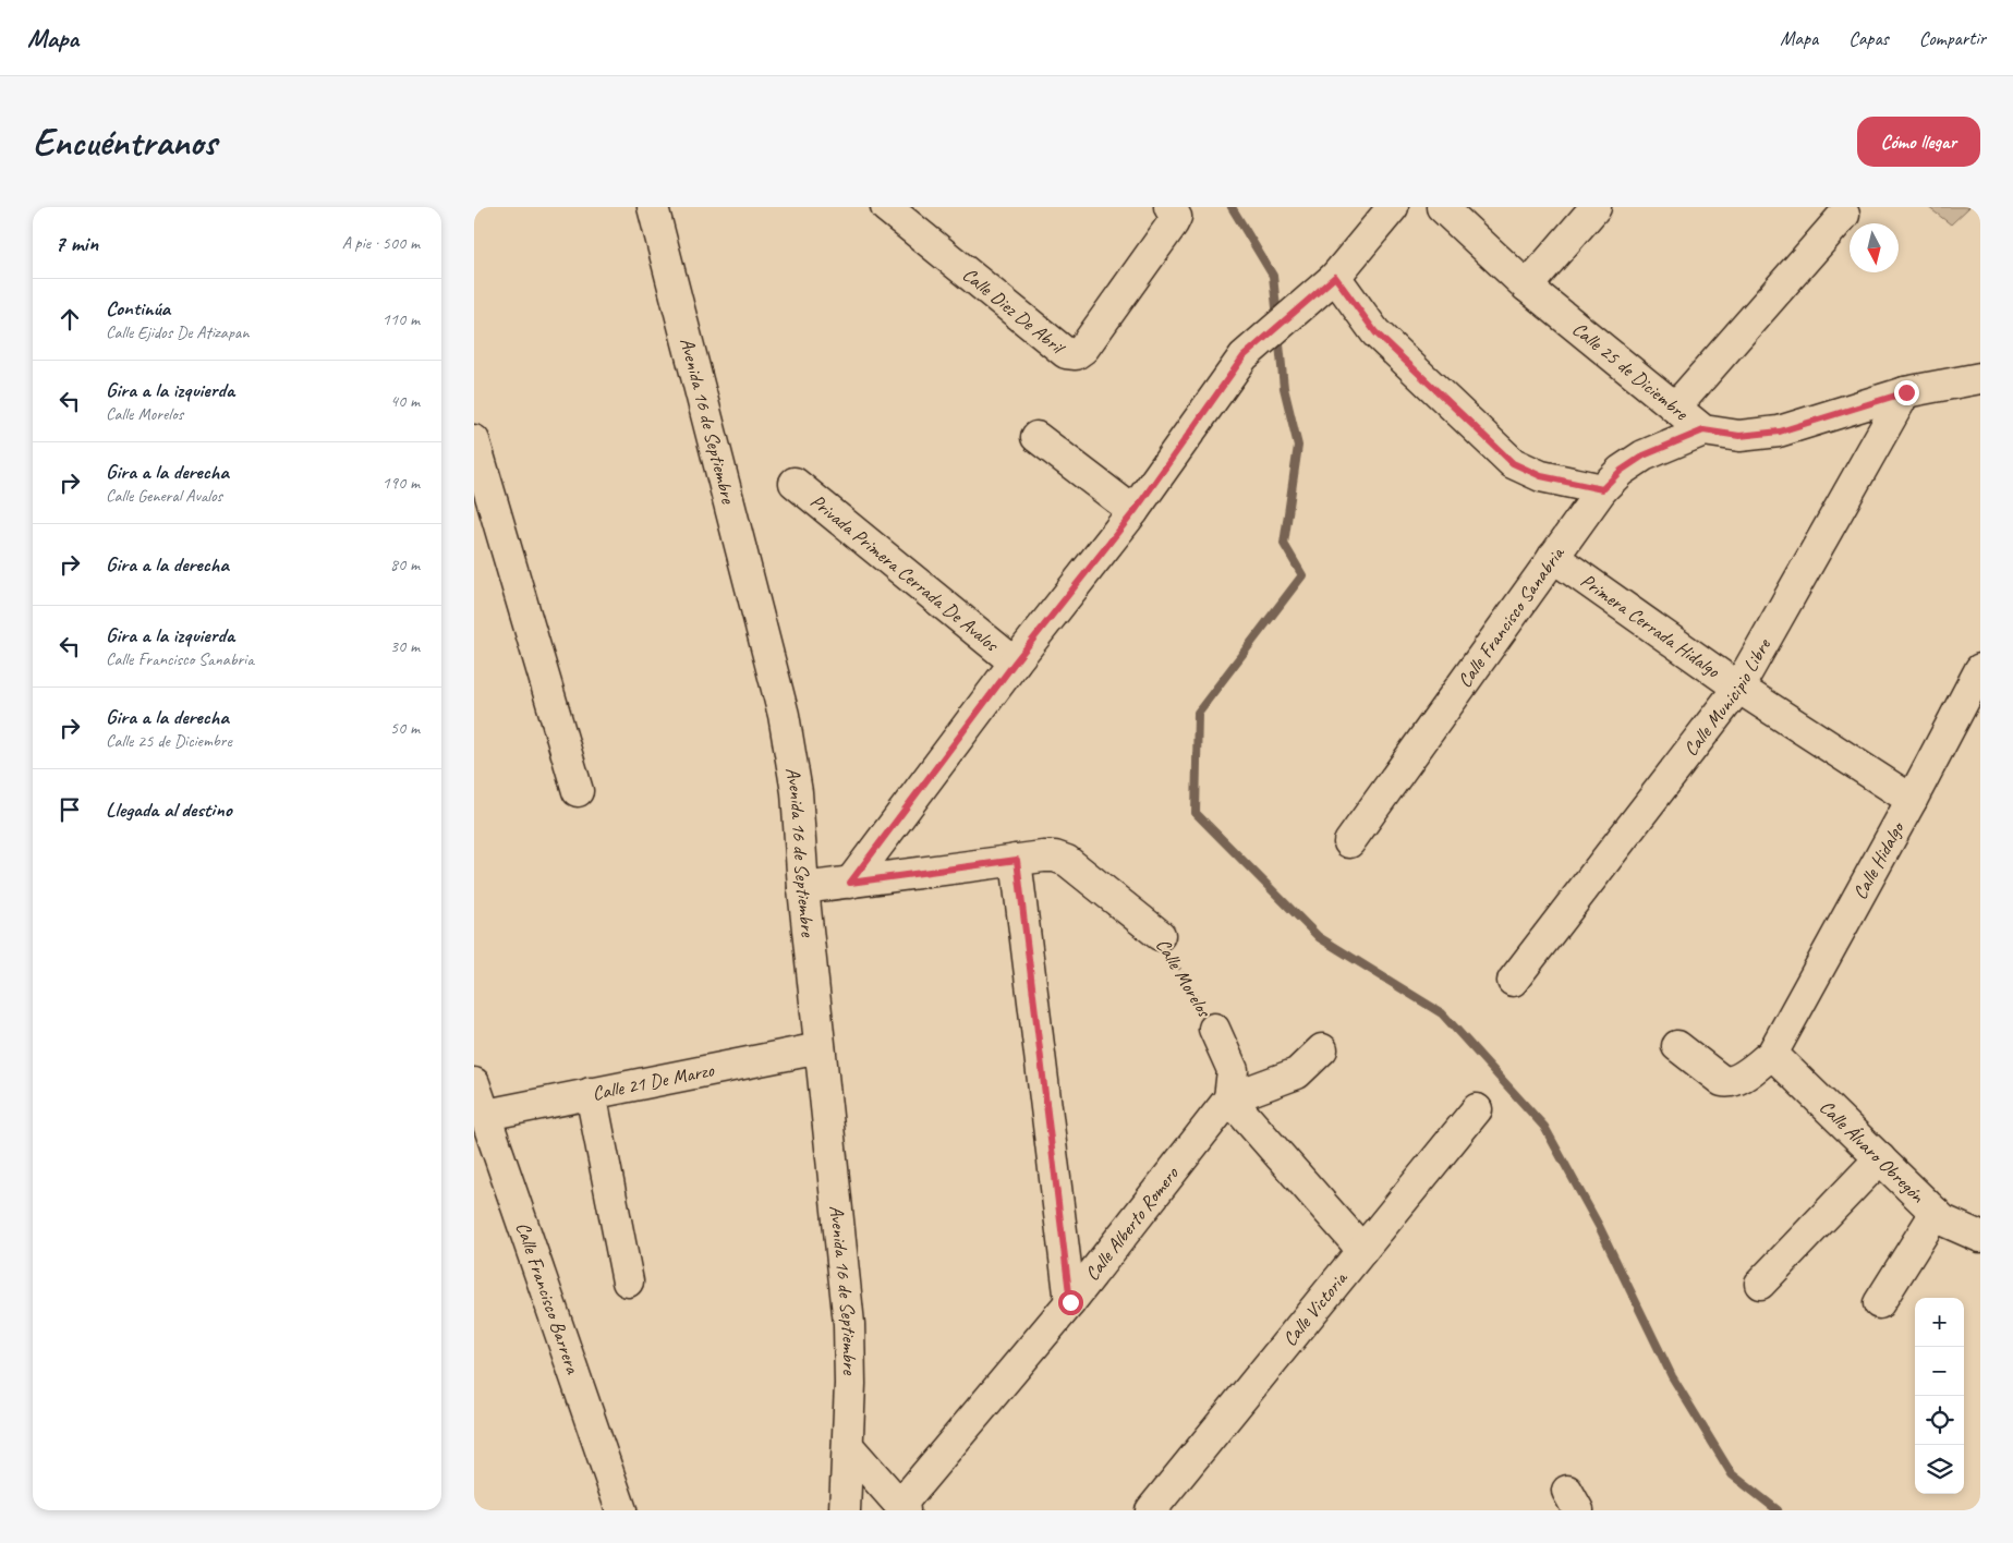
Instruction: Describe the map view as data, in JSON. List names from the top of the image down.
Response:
{
  "streets": {
    "street": [
      "Calle Diez De Abril",
      "Calle 25 de Diciembre",
      "Avenida 16 de Septiembre",
      "Privada Primera Cerrada De Avalos",
      "Calle Francisco Sanabria",
      "Primera Cerrada Hidalgo",
      "Calle Municipio Libre",
      "Calle Hidalgo",
      "Calle Morelos",
      "Calle 21 De Marzo",
      "Calle Álvaro Obregón",
      "Calle Alberto Romero",
      "Calle Francisco Barrera",
      "Calle Victoria"
    ]
  },
  "crossings": [
    ["Calle 25 de Diciembre", "Calle Francisco Sanabria"],
    ["Calle 25 de Diciembre", "Calle Municipio Libre"],
    ["Avenida 16 de Septiembre", "Calle Morelos"],
    ["Avenida 16 de Septiembre", "Calle 21 De Marzo"],
    ["Calle Francisco Sanabria", "Primera Cerrada Hidalgo"],
    ["Primera Cerrada Hidalgo", "Calle Municipio Libre"],
    ["Primera Cerrada Hidalgo", "Calle Hidalgo"],
    ["Calle Hidalgo", "Calle Álvaro Obregón"],
    ["Calle Morelos", "Calle Alberto Romero"],
    ["Calle 21 De Marzo", "Calle Francisco Barrera"]
  ],
  "north": "bottom",
  "page": {
    "header": "Mapa",
    "nav": ["Mapa", "Capas", "Compartir"],
    "buttons": "Cómo llegar",
    "title": "Encuéntranos",
    "heading": ["7 min", "A pie · 500 m"],
    "list": [
      ["Continúa", "Calle Ejidos De Atizapan", "110 m"],
      ["Gira a la izquierda", "Calle Morelos", "40 m"],
      ["Gira a la derecha", "Calle General Avalos", "190 m"],
      ["Gira a la derecha", "80 m"],
      ["Gira a la izquierda", "Calle Francisco Sanabria", "30 m"],
      ["Gira a la derecha", "Calle 25 de Diciembre", "50 m"],
      "Llegada al destino"
    ],
    "map_buttons": ["+", "−"]
  }
}
